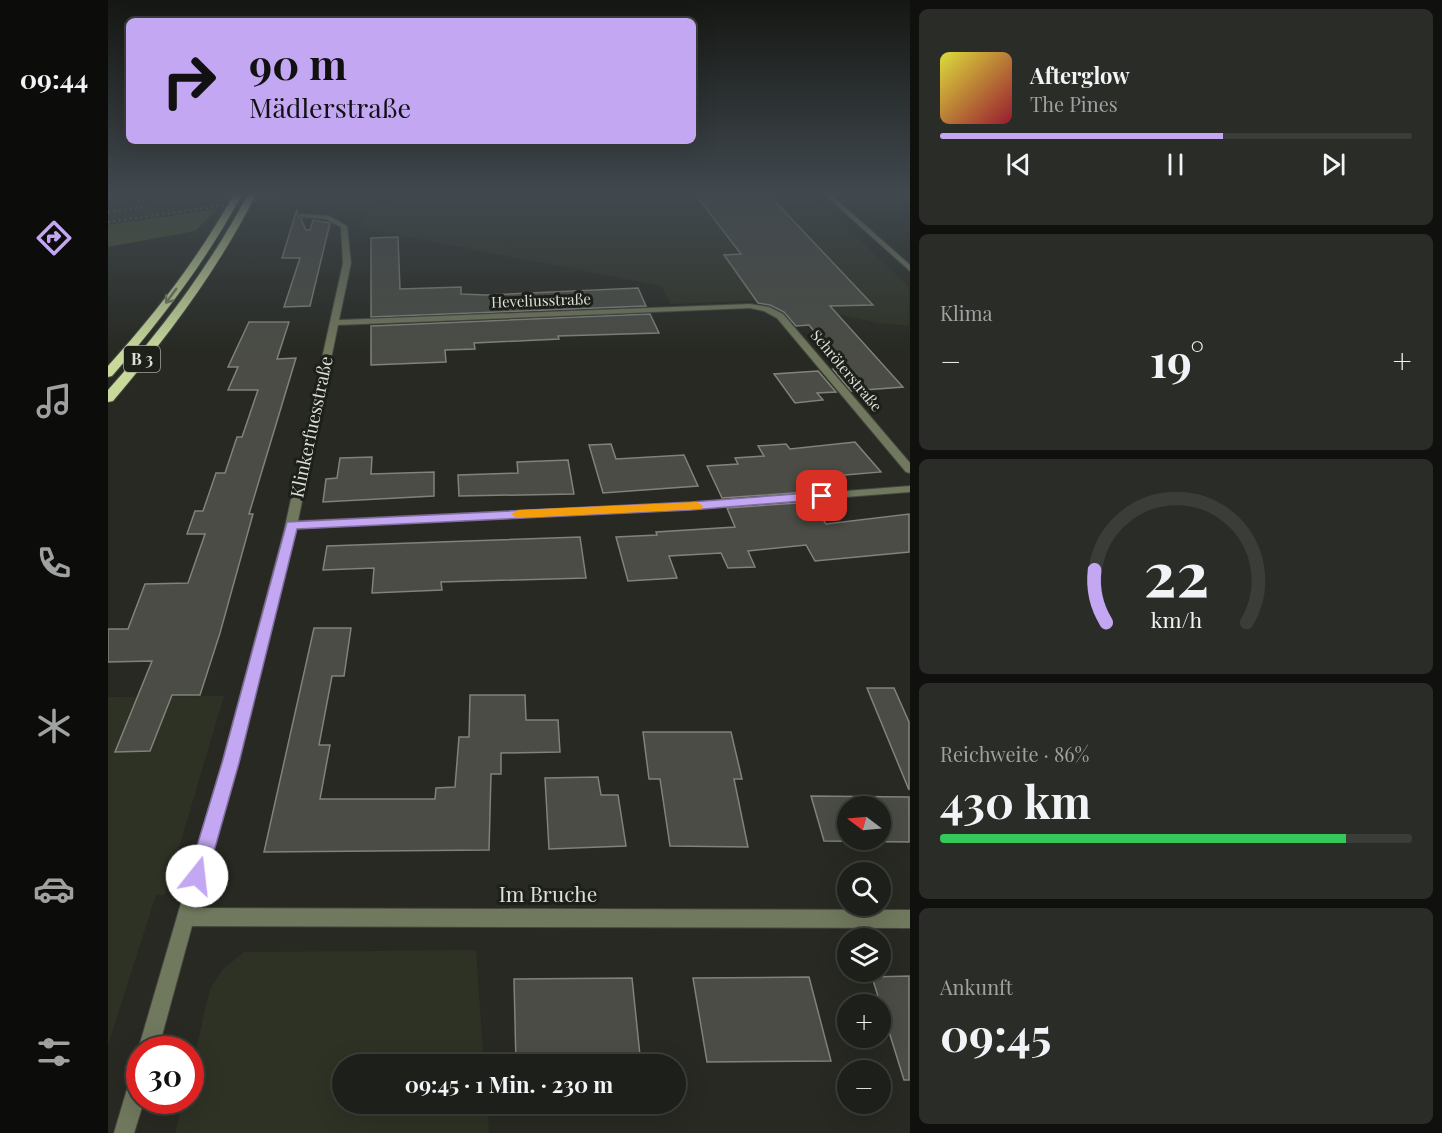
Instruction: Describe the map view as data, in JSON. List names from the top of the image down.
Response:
{
  "streets": {
    "highway": ["B 3"],
    "street": [
      "Heveliusstraße",
      "Schröterstraße",
      "Klinkerfuesstraße",
      "Im Bruche"
    ]
  },
  "crossings": [
    ["Heveliusstraße", "Schröterstraße"],
    ["Heveliusstraße", "Klinkerfuesstraße"],
    ["Klinkerfuesstraße", "Im Bruche"]
  ],
  "north": "left",
  "page": {
    "tabs": "09:44",
    "turn": ["90 m", "Mädlerstraße"],
    "song": ["Afterglow", "The Pines"],
    "tile": [
      "Klima",
      ["Reichweite · 86%", "430 km"],
      ["Ankunft", "09:45"]
    ],
    "heat": ["−", "19°", "+"],
    "map_buttons": ["+", "−"],
    "limit": "30",
    "trip": "09:45 · 1 Min. · 230 m",
    "gauge": ["22", "km/h"]
  }
}
